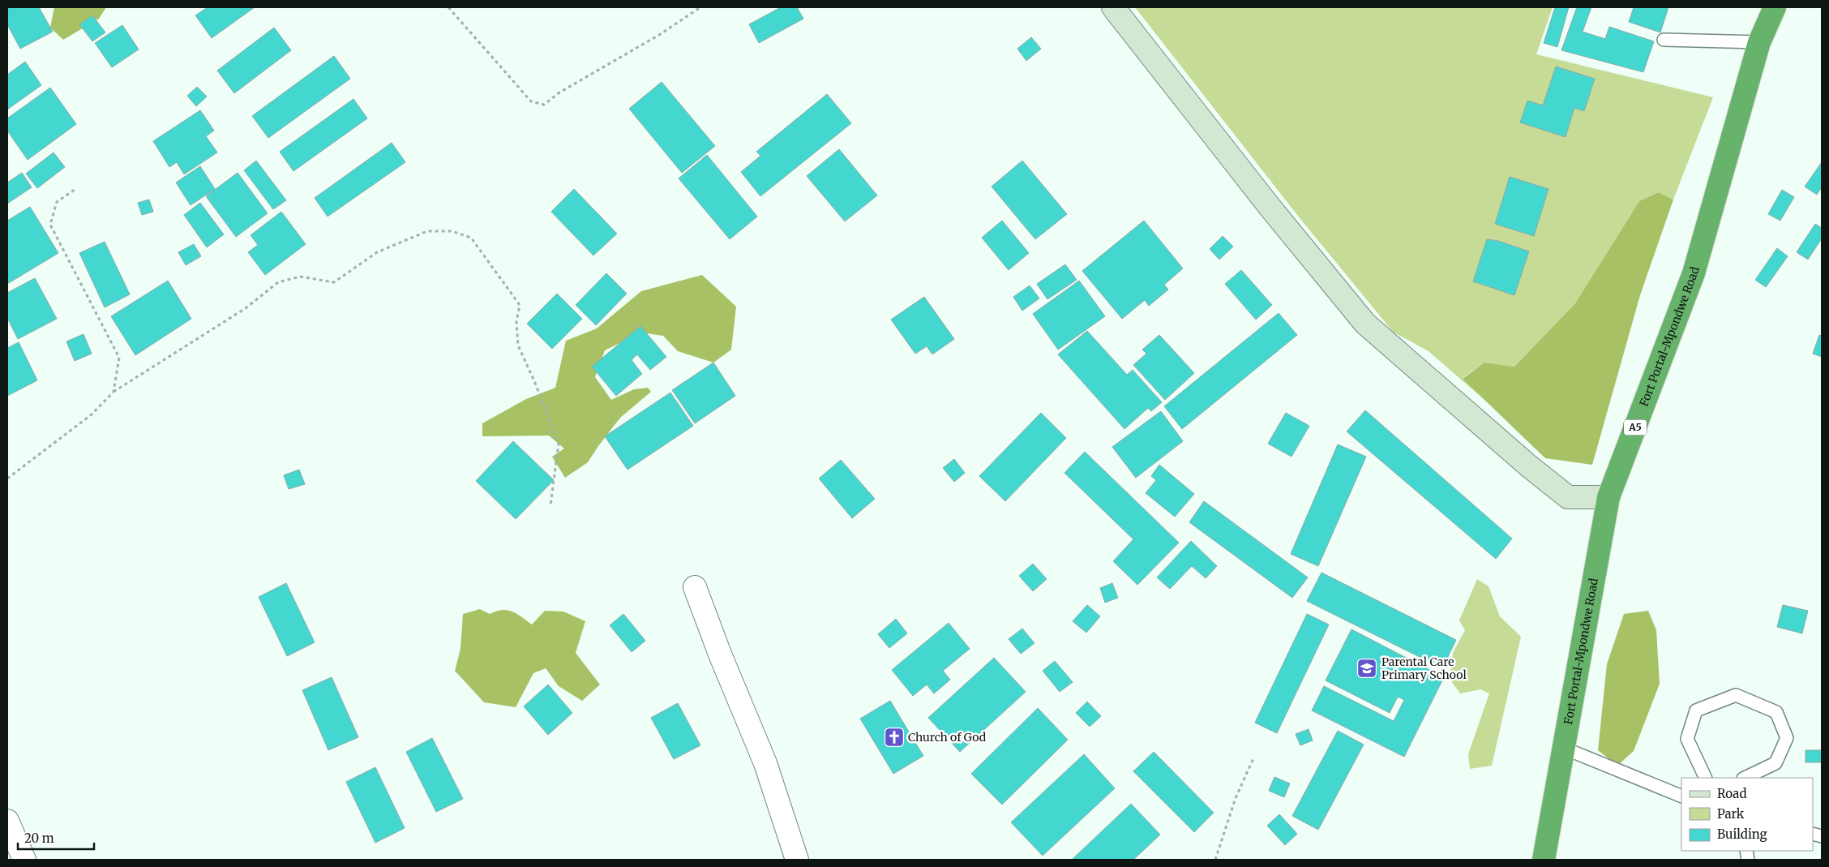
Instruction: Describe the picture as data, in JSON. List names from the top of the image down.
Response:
{
  "streets": {
    "highway": ["Fort Portal-Mpondwe Road", "A5"]
  },
  "places": {
    "school or university": ["Parental Care Primary School"],
    "church": ["Church of God"]
  },
  "legend": ["Road", "Park", "Building"],
  "scale_bar": "20 m"
}
